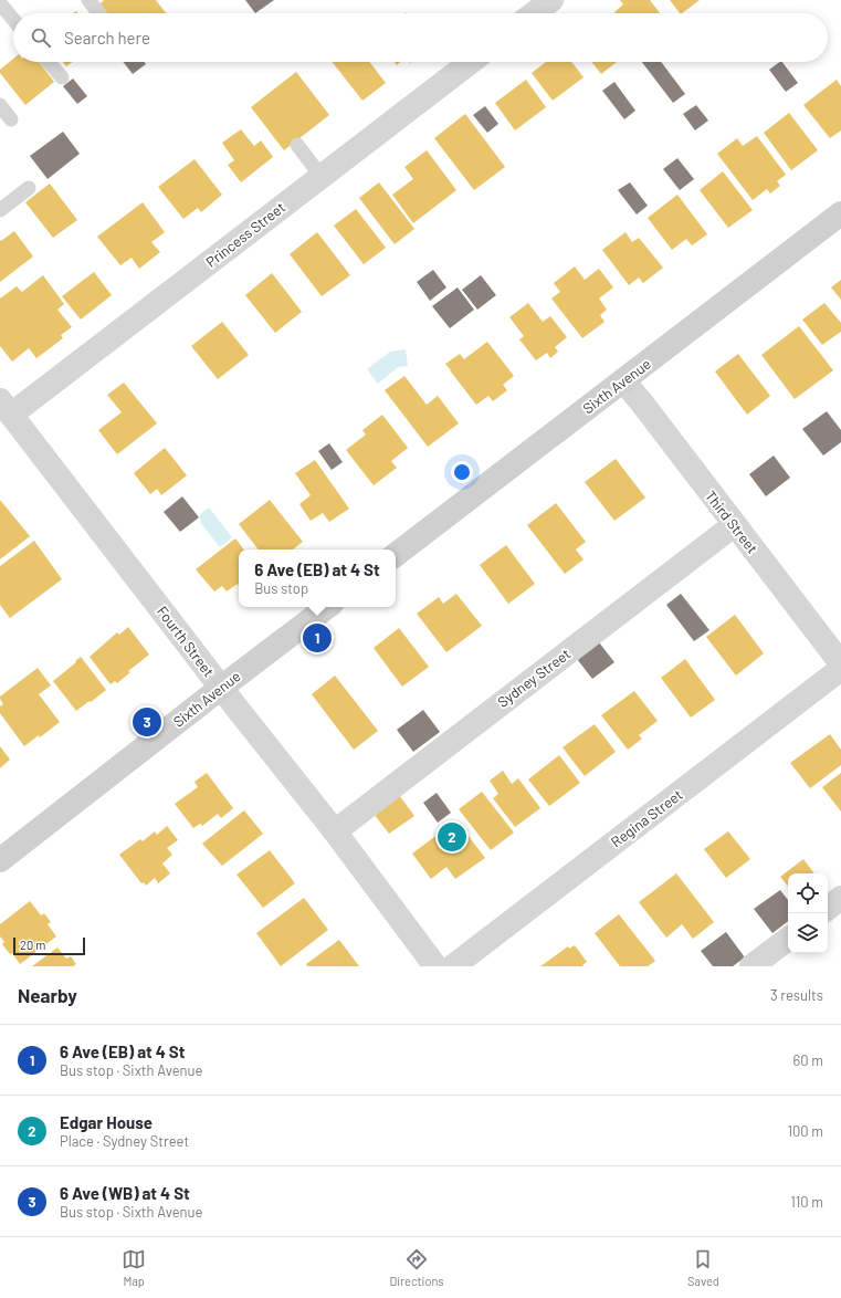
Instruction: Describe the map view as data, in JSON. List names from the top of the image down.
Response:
{
  "streets": {
    "street": [
      "Princess Street",
      "Sixth Avenue",
      "Third Street",
      "Fourth Street",
      "Sydney Street",
      "Regina Street"
    ]
  },
  "crossings": [
    ["Princess Street", "Fourth Street"],
    ["Sixth Avenue", "Third Street"],
    ["Sixth Avenue", "Fourth Street"],
    ["Third Street", "Sydney Street"],
    ["Fourth Street", "Sydney Street"]
  ],
  "scale_bar": "20 m",
  "page": {
    "search": "Search here",
    "popup": ["6 Ave (EB) at 4 St", "Bus stop"],
    "pins": ["1", "3", "2"],
    "scale": "20 m",
    "heading": ["Nearby", "3 results"],
    "list": [
      {
        "mark": "1",
        "name": "6 Ave (EB) at 4 St",
        "note": "Bus stop · Sixth Avenue",
        "value": "60 m"
      },
      {
        "mark": "2",
        "name": "Edgar House",
        "note": "Place · Sydney Street",
        "value": "100 m"
      },
      {
        "mark": "3",
        "name": "6 Ave (WB) at 4 St",
        "note": "Bus stop · Sixth Avenue",
        "value": "110 m"
      }
    ],
    "nav": ["Map", "Directions", "Saved"]
  }
}
